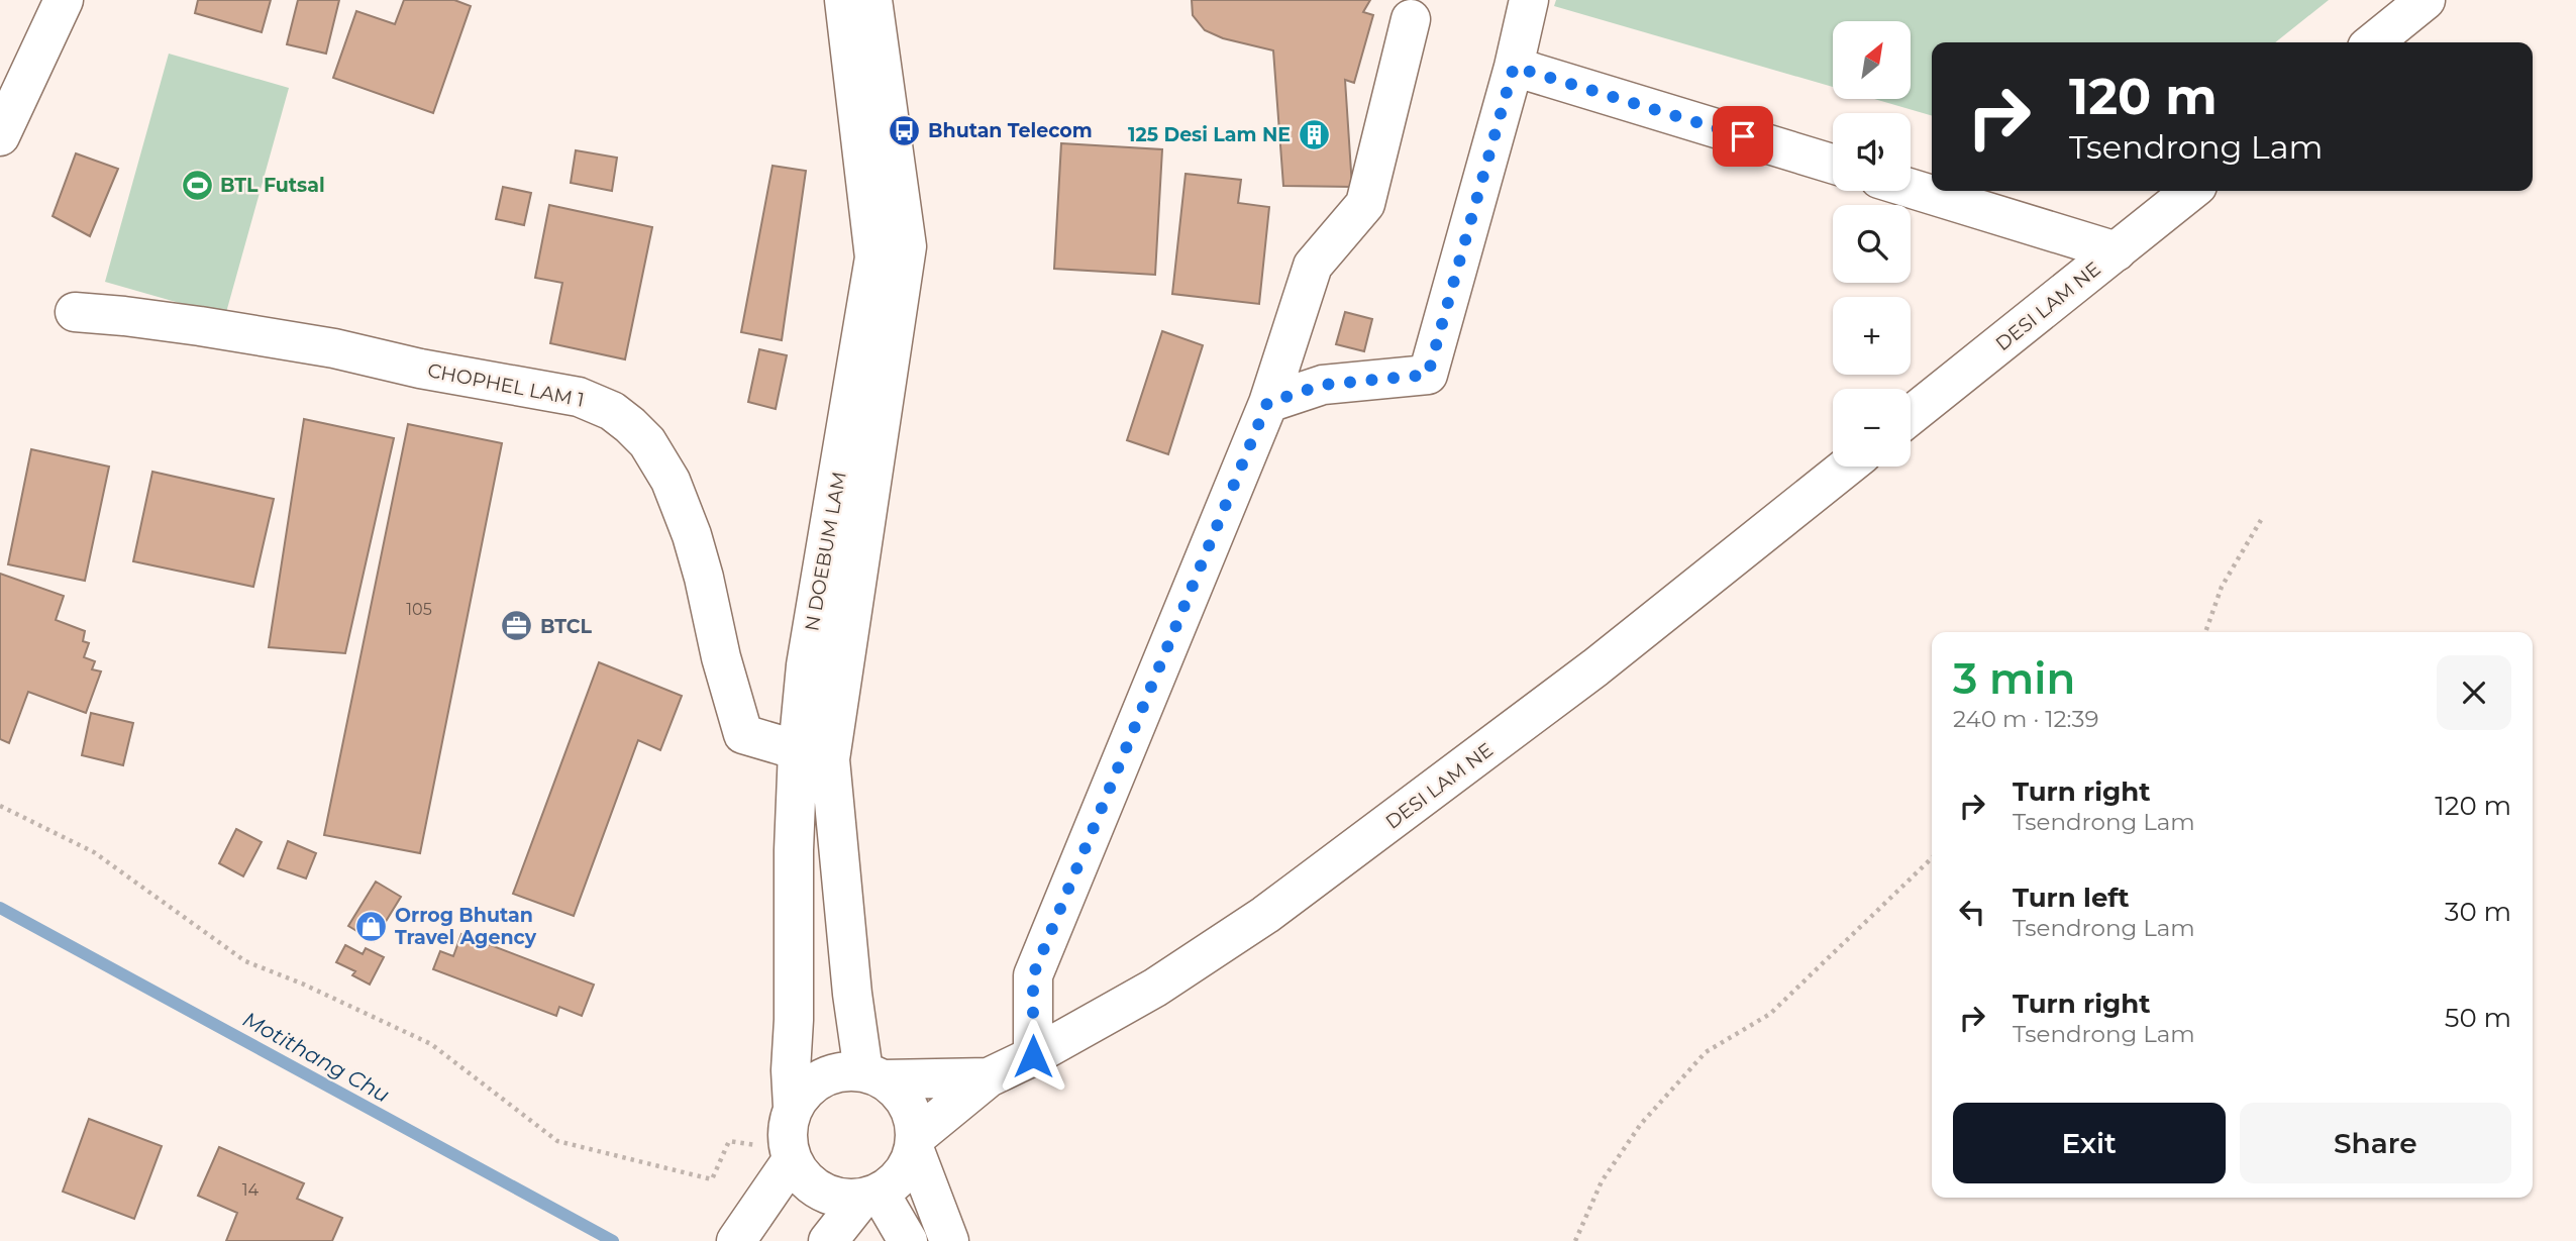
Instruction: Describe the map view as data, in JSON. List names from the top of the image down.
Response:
{
  "streets": {
    "main road": ["DESI LAM NE", "CHOPHEL LAM 1", "N DOEBUM LAM"]
  },
  "crossings": [
    ["CHOPHEL LAM 1", "N DOEBUM LAM"]
  ],
  "water": ["Motithang Chu"],
  "places": {
    "bus stop": ["Bhutan Telecom"],
    "building": ["125 Desi Lam NE"],
    "sports": ["BTL Futsal"],
    "office": ["BTCL"],
    "shop": ["Orrog Bhutan Travel Agency"]
  },
  "house_numbers": ["105", "14"],
  "north": "top right",
  "page": {
    "map_buttons": ["+", "−"],
    "turn": ["120 m", "Tsendrong Lam"],
    "heading": ["3 min", "240 m · 12:39"],
    "list": [
      {
        "name": "Turn right",
        "note": "Tsendrong Lam",
        "value": "120 m"
      },
      {
        "name": "Turn left",
        "note": "Tsendrong Lam",
        "value": "30 m"
      },
      {
        "name": "Turn right",
        "note": "Tsendrong Lam",
        "value": "50 m"
      }
    ],
    "buttons": ["Exit", "Share"]
  }
}
